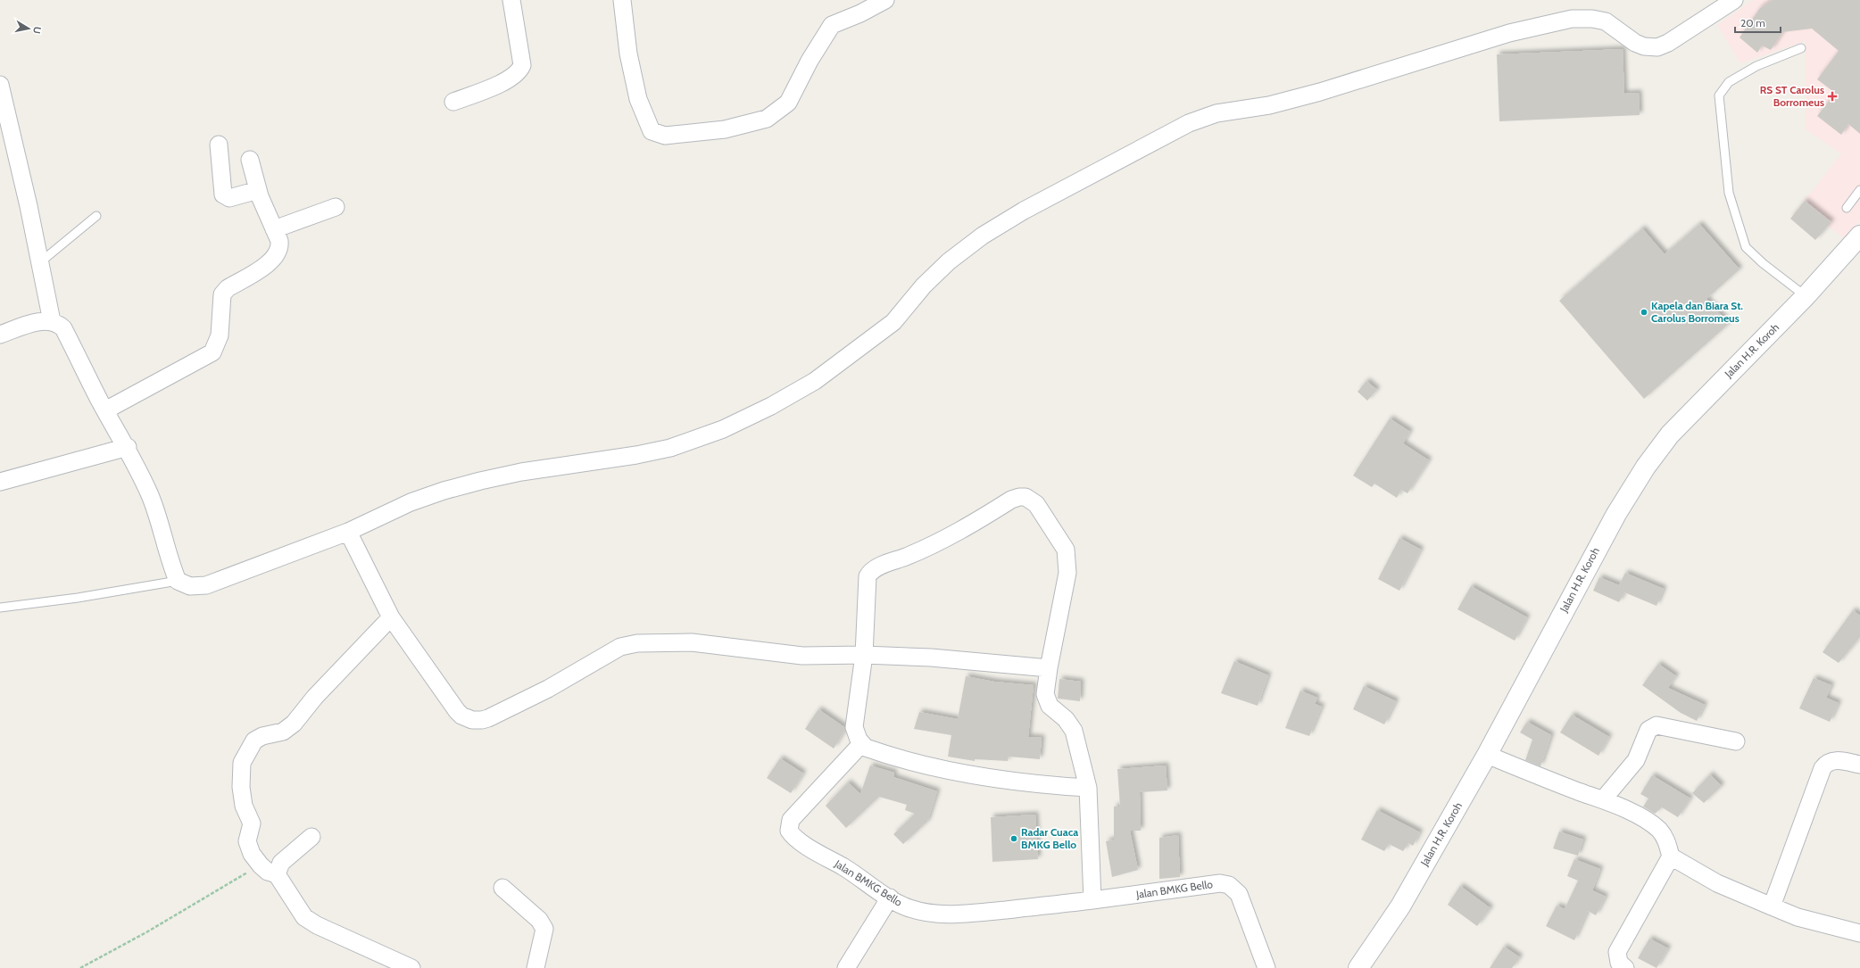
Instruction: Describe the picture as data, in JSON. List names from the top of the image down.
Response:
{
  "streets": {
    "main road": ["Jalan H.R. Koroh"],
    "street": ["Jalan BMKG Bello"]
  },
  "places": {
    "health": ["RS ST Carolus Borromeus"],
    "other": ["Kapela dan Biara St. Carolus Borromeus", "Radar Cuaca BMKG Bello"]
  },
  "scale_bar": "20 m",
  "north": "right"
}
